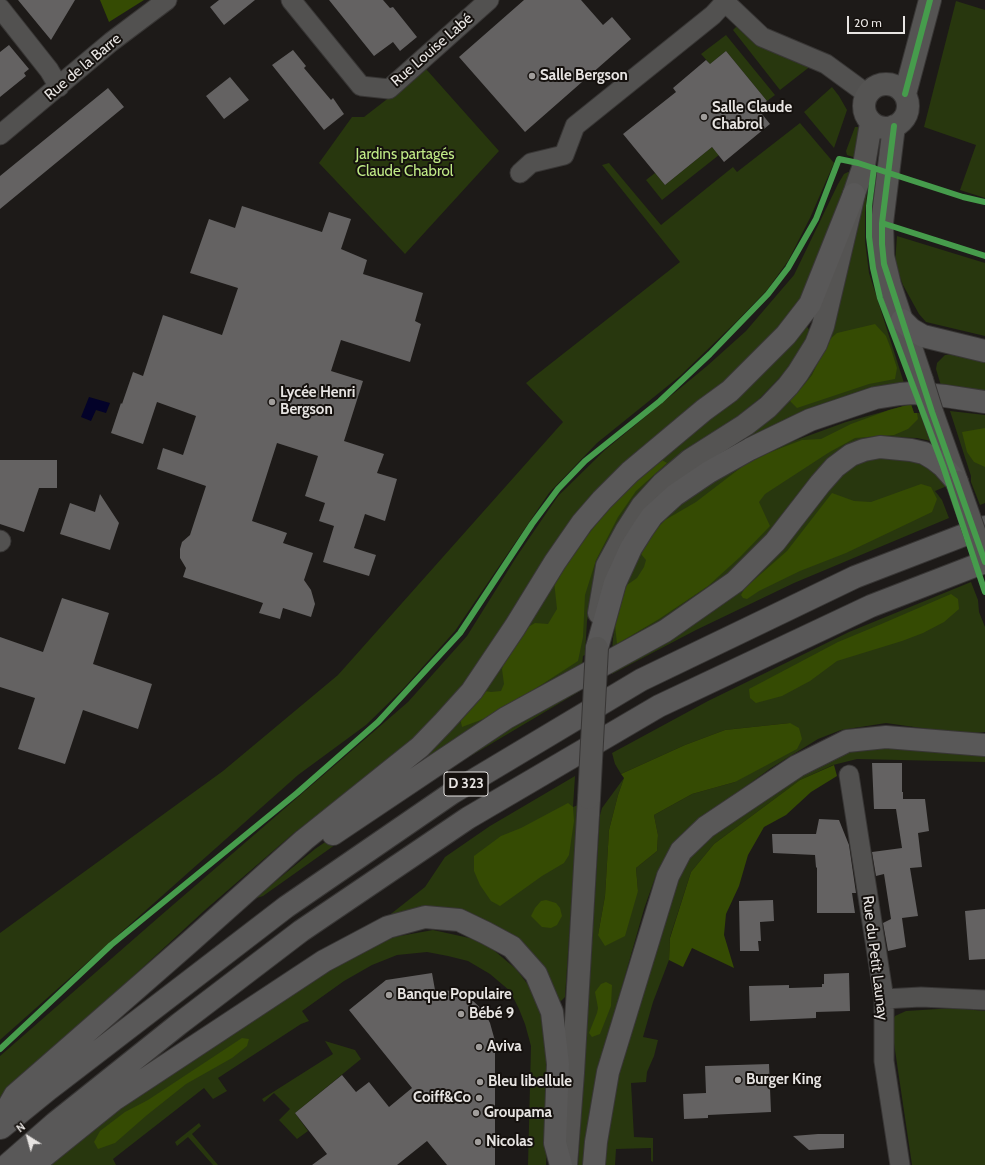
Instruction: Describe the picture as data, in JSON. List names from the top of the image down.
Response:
{
  "streets": {
    "highway": ["D 323"],
    "street": ["Rue Louise Labé", "Rue de la Barre", "Rue du Petit Launay"]
  },
  "parks": ["Jardins partagés Claude Chabrol"],
  "places": [
    "Salle Bergson",
    "Salle Claude Chabrol",
    "Lycée Henri Bergson",
    "Banque Populaire",
    "Bébé 9",
    "Aviva",
    "Burger King",
    "Bleu libellule",
    "Coiff&Co",
    "Groupama",
    "Nicolas"
  ],
  "scale_bar": "20 m",
  "north": "top left"
}
